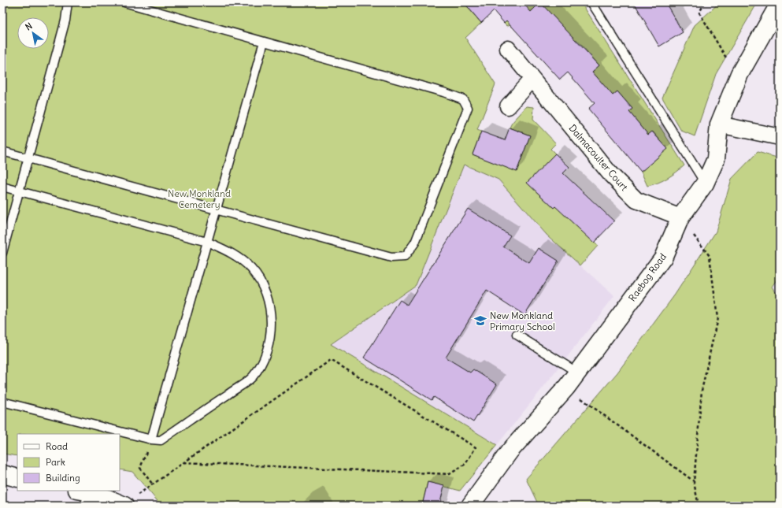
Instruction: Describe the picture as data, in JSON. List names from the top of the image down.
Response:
{
  "streets": {
    "main road": ["Raebog Road"],
    "street": ["Dalmacoulter Court"]
  },
  "crossings": [
    ["Dalmacoulter Court", "Raebog Road"]
  ],
  "parks": ["New Monkland Cemetery"],
  "places": {
    "school or university": ["New Monkland Primary School"]
  },
  "legend": ["Road", "Park", "Building"],
  "north": "top left"
}
